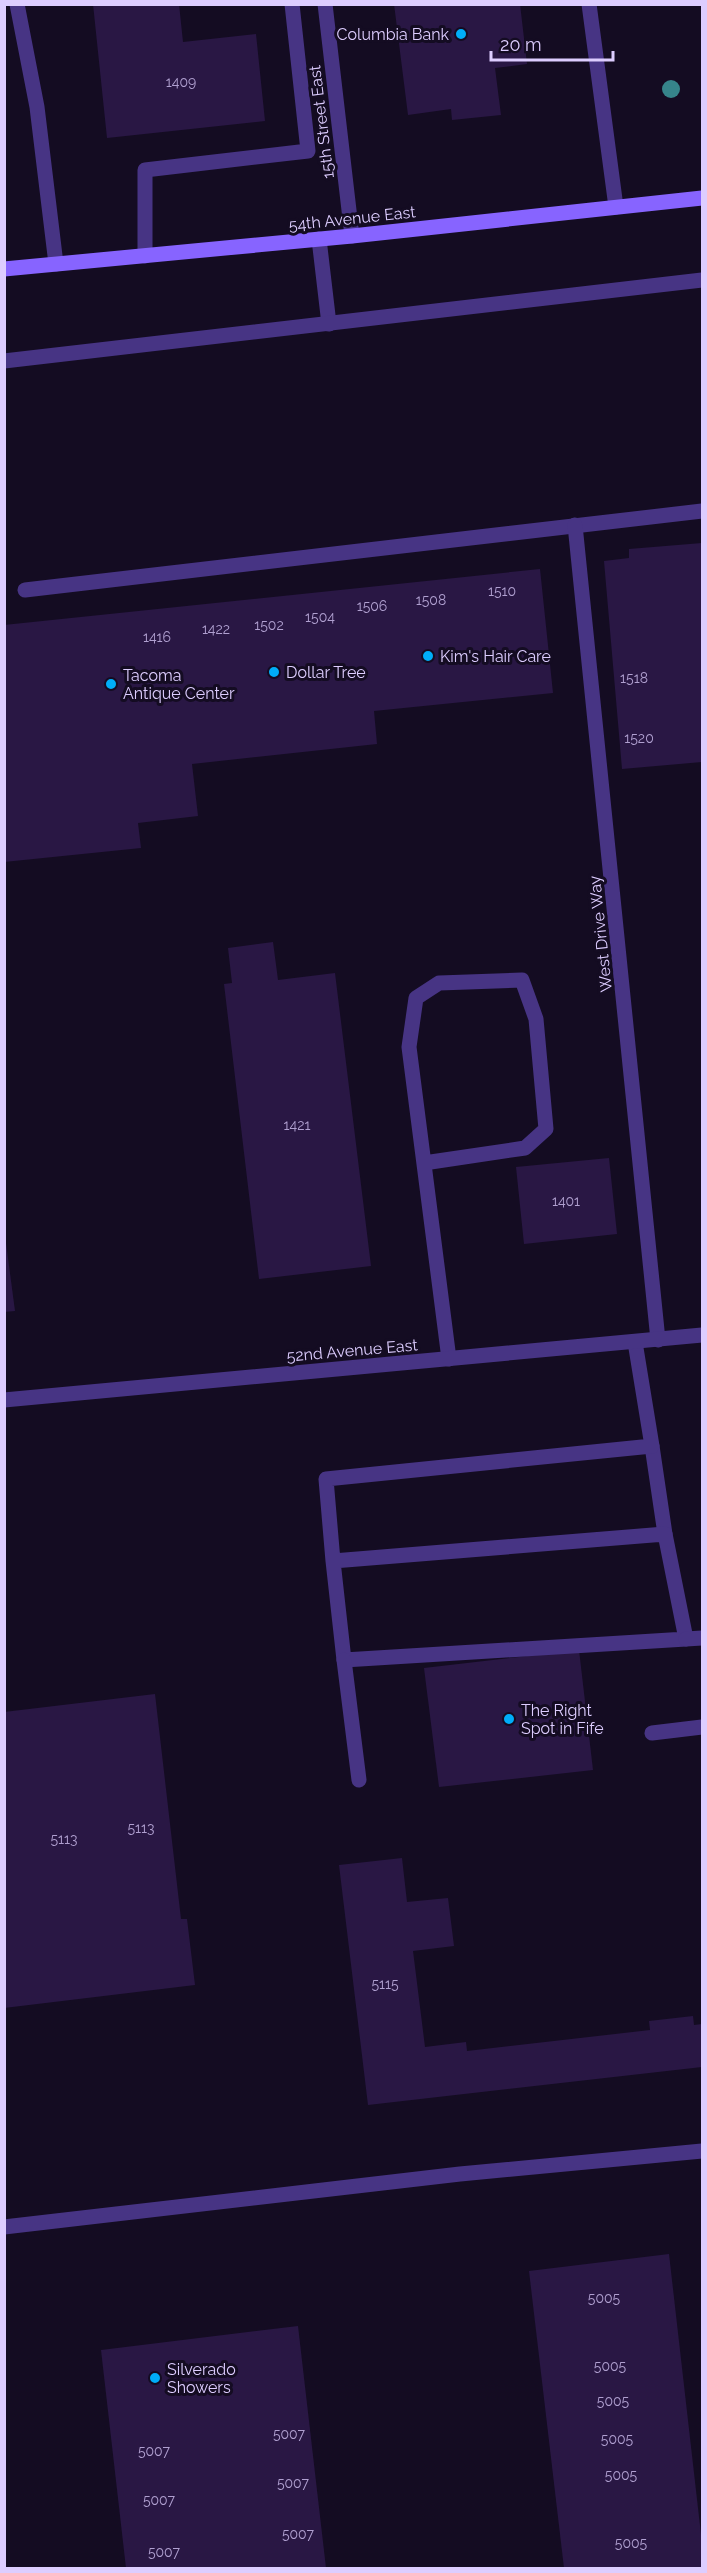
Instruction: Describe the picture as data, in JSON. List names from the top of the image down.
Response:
{
  "streets": {
    "main road": ["54th Avenue East"],
    "street": ["15th Street East", "West Drive Way", "52nd Avenue East"]
  },
  "crossings": [
    ["15th Street East", "54th Avenue East"],
    ["West Drive Way", "52nd Avenue East"]
  ],
  "places": [
    "Columbia Bank",
    "Kim's Hair Care",
    "Dollar Tree",
    "Tacoma Antique Center",
    "The Right Spot in Fife",
    "Silverado Showers"
  ],
  "house_numbers": [
    "1409",
    "1510",
    "1508",
    "1506",
    "1504",
    "1502",
    "1422",
    "1416",
    "1518",
    "1520",
    "1421",
    "1401",
    "5113",
    "5113",
    "5115",
    "5005",
    "5005",
    "5005",
    "5007",
    "5005",
    "5007",
    "5005",
    "5007",
    "5007",
    "5007",
    "5005",
    "5007"
  ],
  "scale_bar": "20 m"
}
